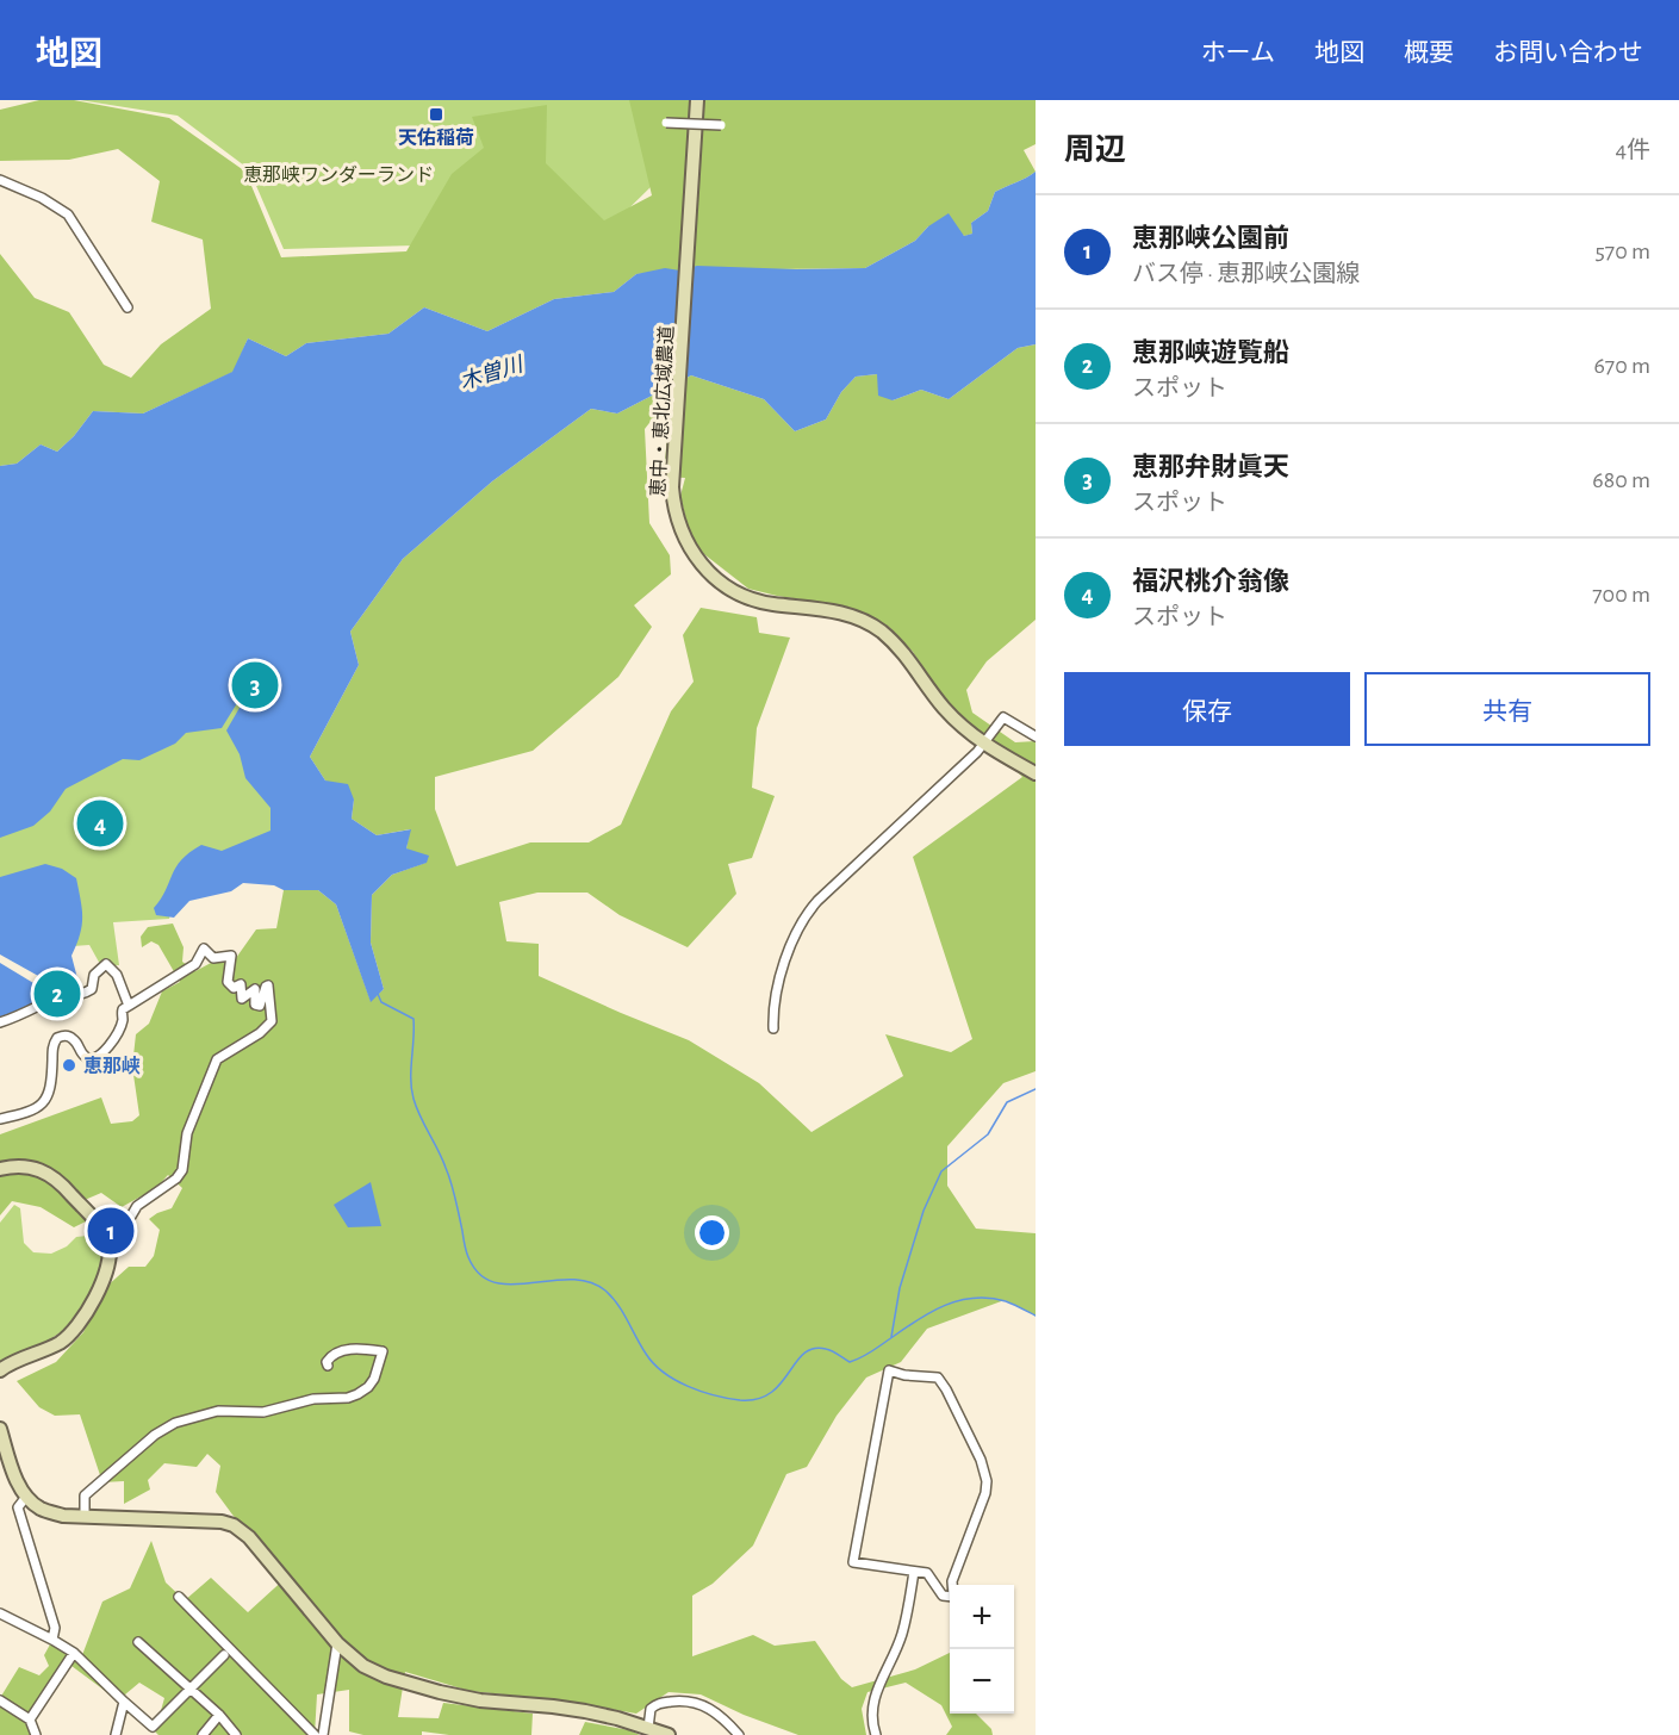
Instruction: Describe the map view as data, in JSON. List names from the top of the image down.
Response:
{
  "streets": {
    "street": ["恵中・恵北広域農道"]
  },
  "water": ["木曽川"],
  "parks": ["恵那峡ワンダーランド"],
  "places": {
    "transit": ["天佑稲荷"],
    "other": ["恵那峡"]
  },
  "page": {
    "header": "地図",
    "nav": [
      "ホーム",
      "地図",
      "概要",
      "お問い合わせ"
    ],
    "heading": ["周辺", "4件"],
    "list": [
      {
        "mark": "1",
        "name": "恵那峡公園前",
        "note": "バス停 · 恵那峡公園線",
        "value": "570 m"
      },
      {
        "mark": "2",
        "name": "恵那峡遊覧船",
        "note": "スポット",
        "value": "670 m"
      },
      {
        "mark": "3",
        "name": "恵那弁財眞天",
        "note": "スポット",
        "value": "680 m"
      },
      {
        "mark": "4",
        "name": "福沢桃介翁像",
        "note": "スポット",
        "value": "700 m"
      }
    ],
    "buttons": ["保存", "共有"],
    "pins": [
      "3",
      "4",
      "2",
      "1"
    ],
    "map_buttons": ["+", "−"]
  }
}
